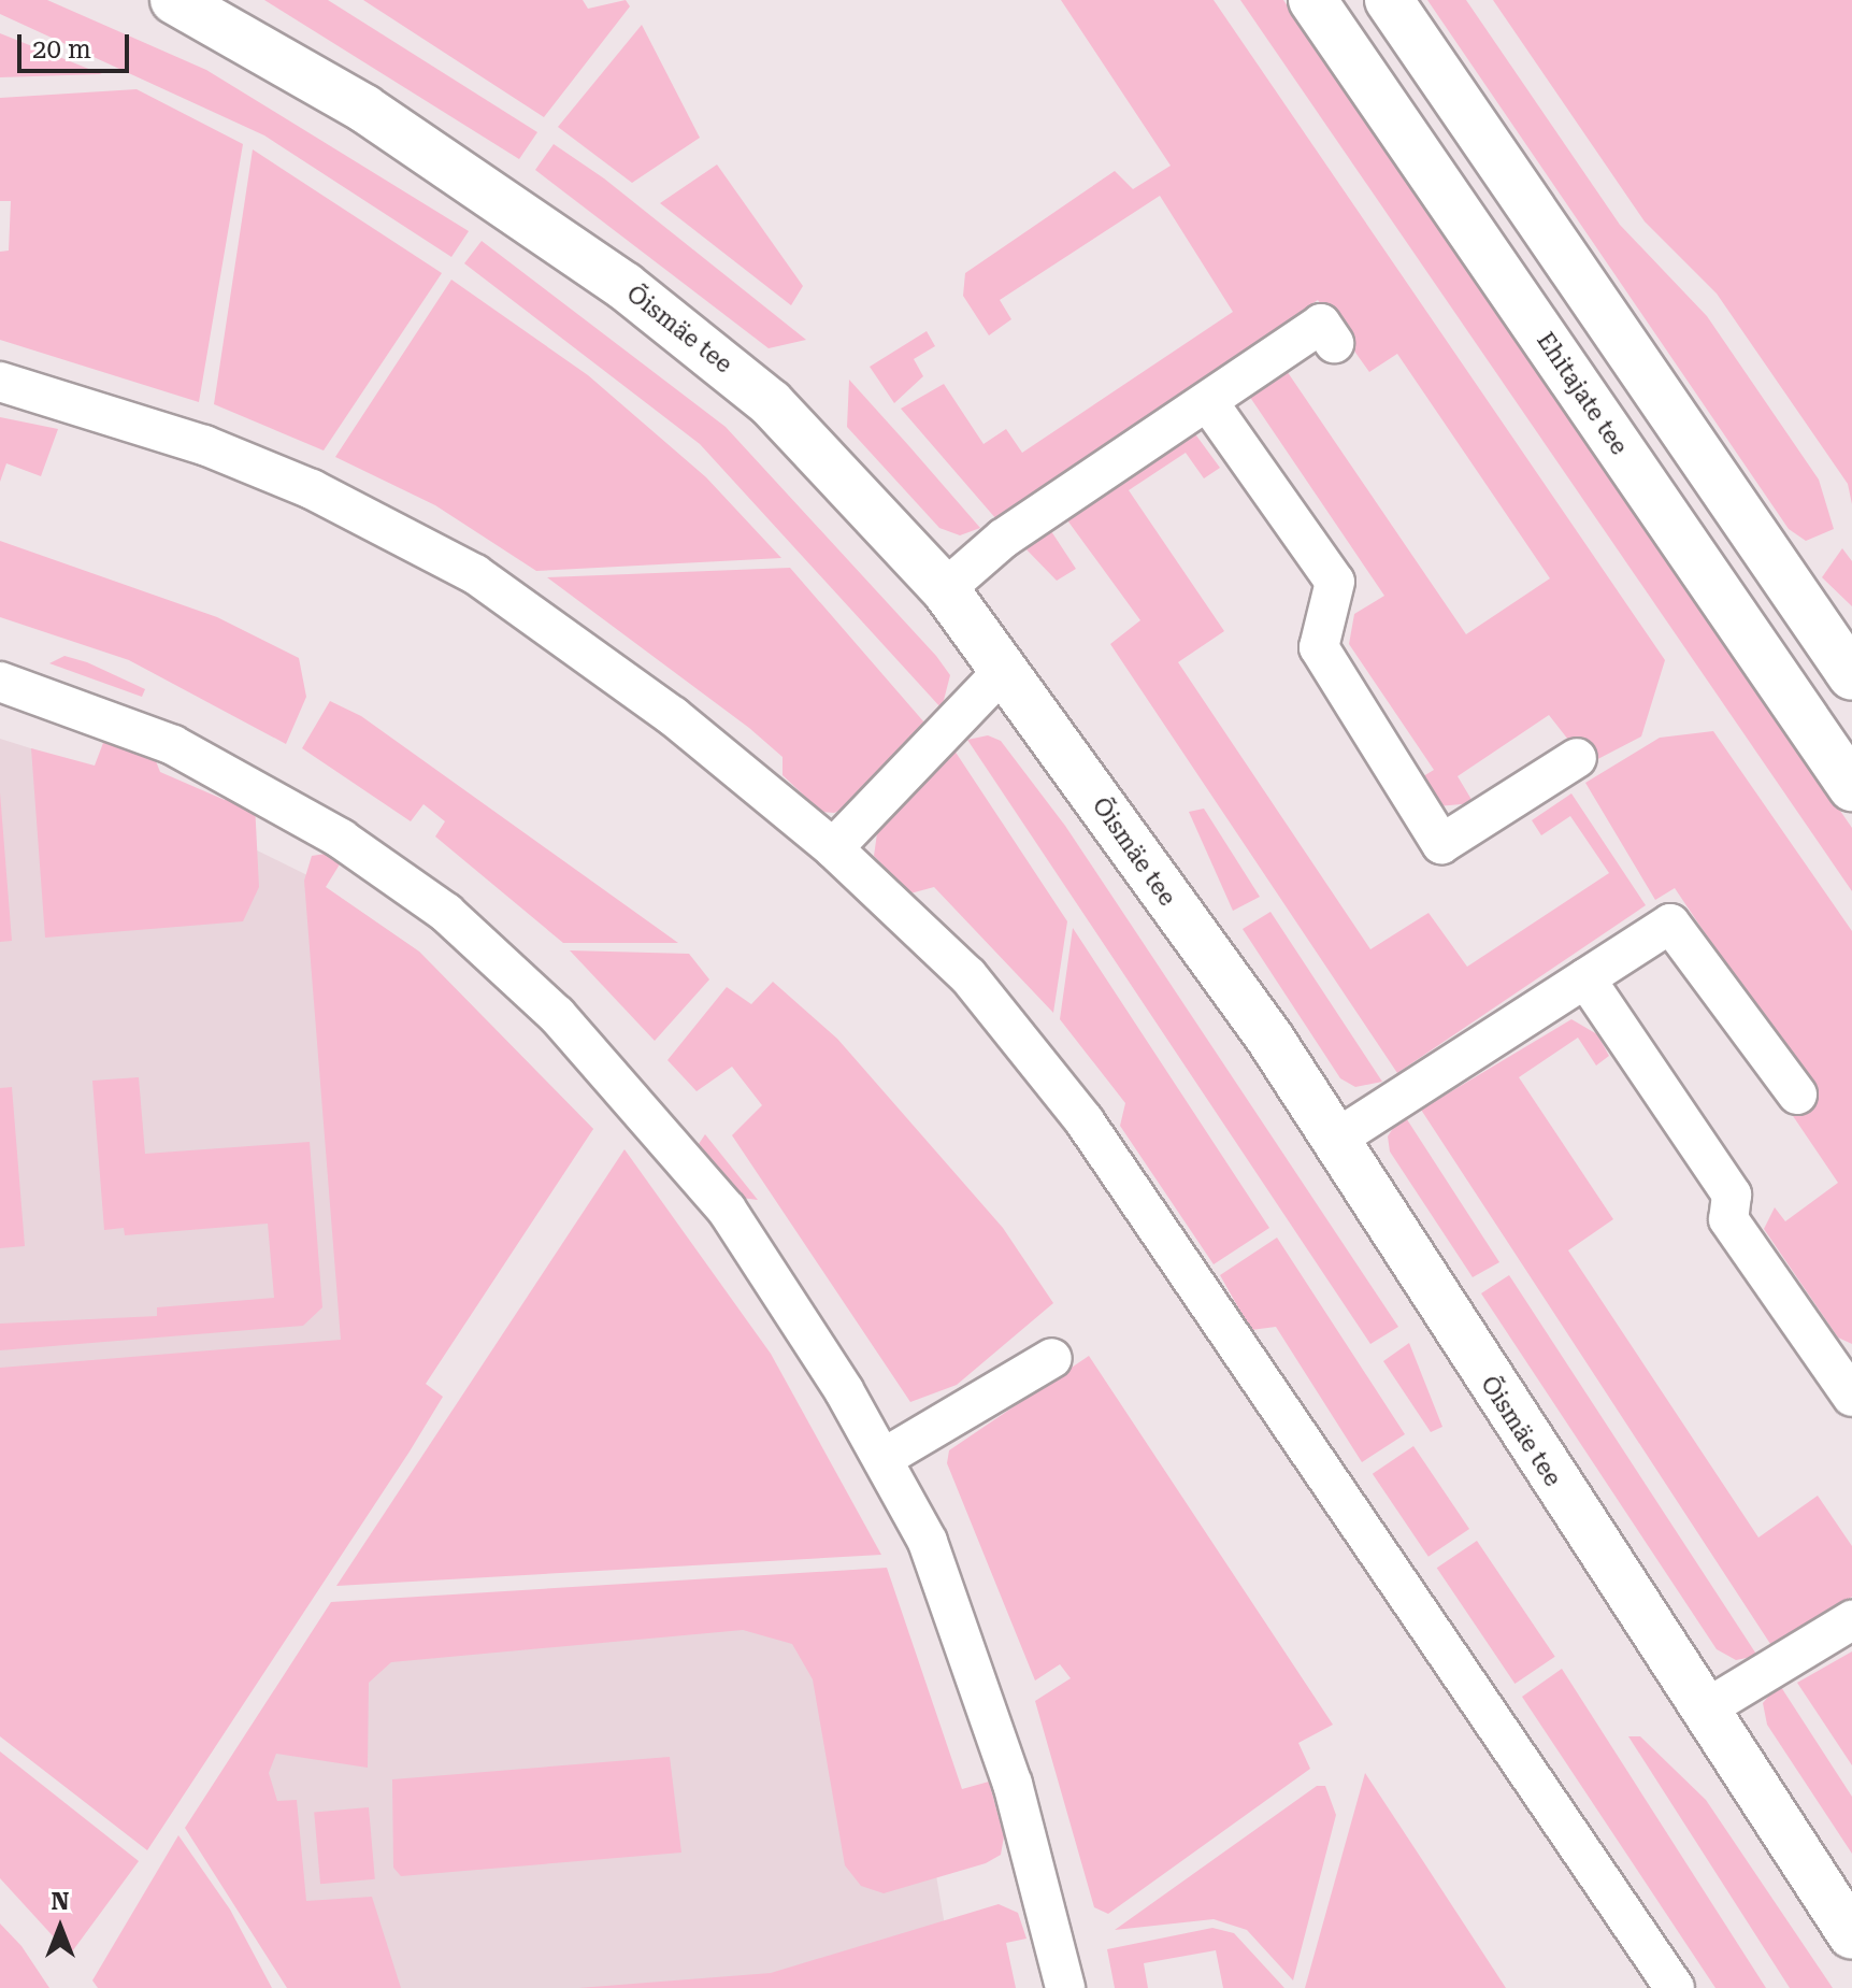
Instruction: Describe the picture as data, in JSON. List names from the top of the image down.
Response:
{
  "streets": {
    "main road": ["Õismäe tee", "Ehitajate tee"]
  },
  "scale_bar": "20 m",
  "north": "top"
}
